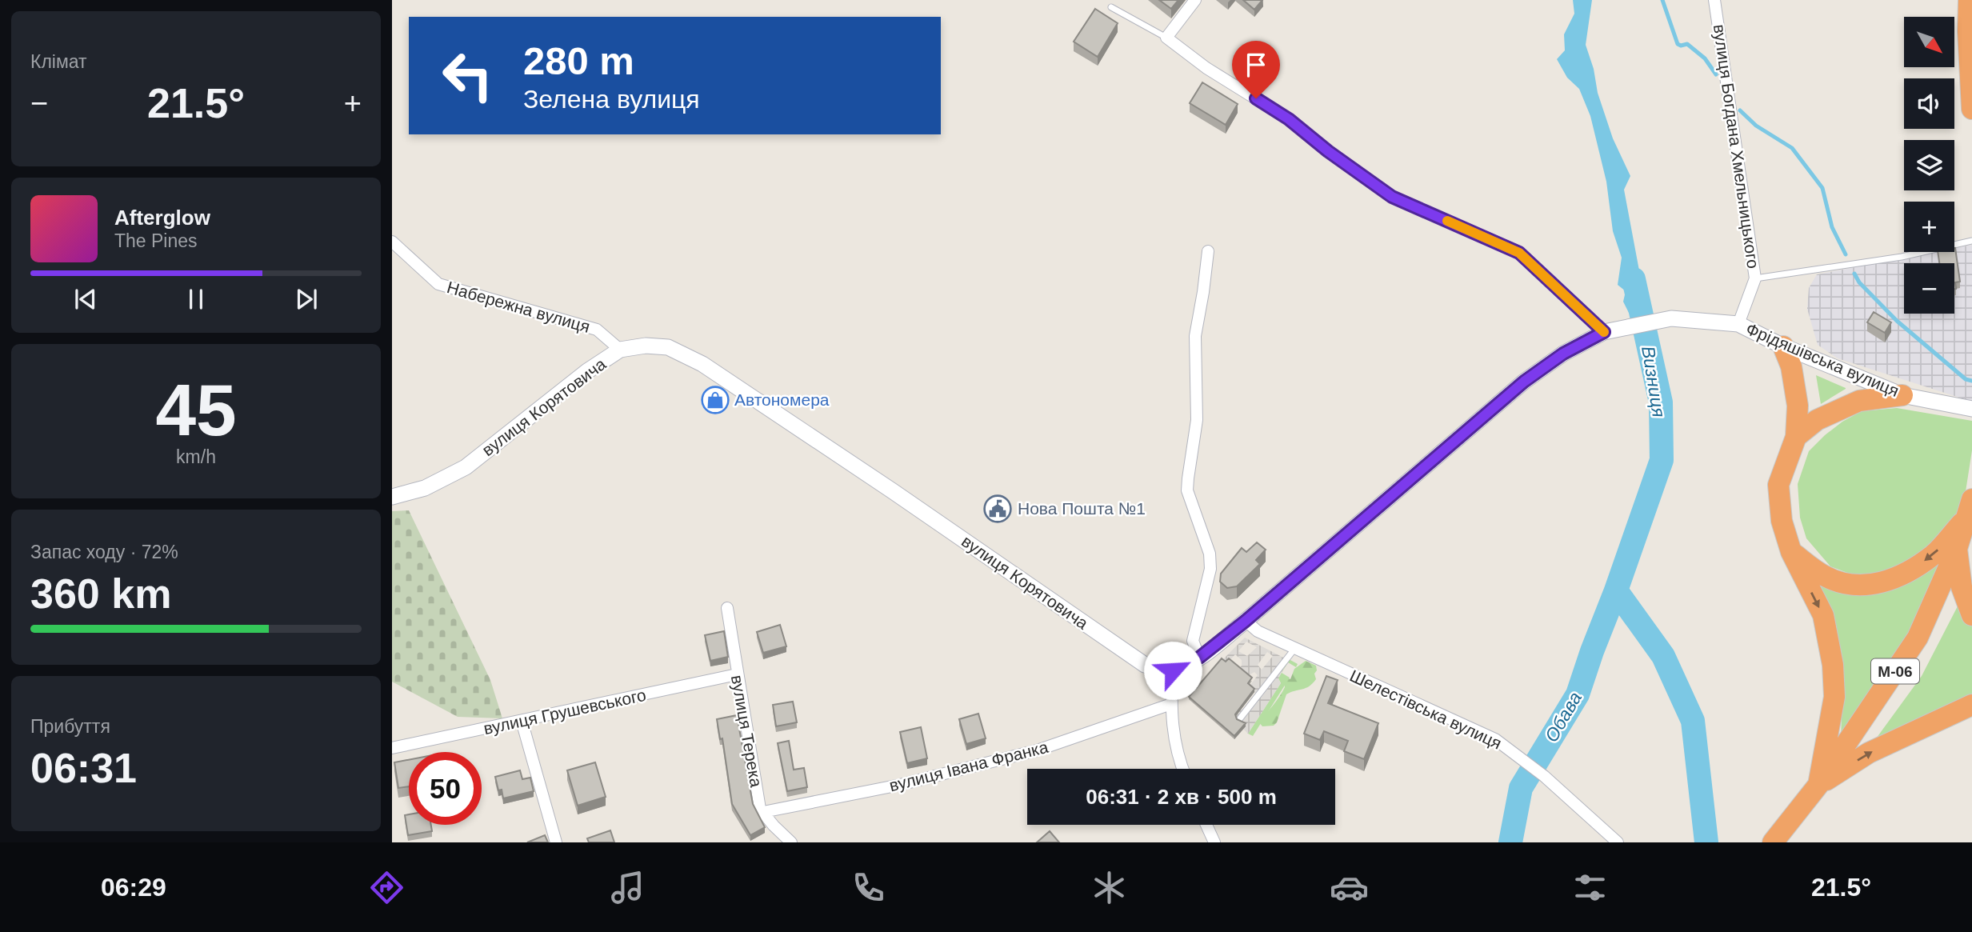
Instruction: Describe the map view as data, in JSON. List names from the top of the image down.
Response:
{
  "streets": {
    "highway": ["М-06"],
    "main road": ["Фрідяшівська вулиця", "вулиця Корятовича"],
    "street": [
      "вулиця Богдана Хмельницького",
      "Набережна вулиця",
      "Шелестівська вулиця",
      "вулиця Грушевського",
      "вулиця Терека",
      "вулиця Івана Франка"
    ]
  },
  "crossings": [
    ["вулиця Богдана Хмельницького", "Фрідяшівська вулиця"],
    ["Набережна вулиця", "вулиця Корятовича"],
    ["вулиця Грушевського", "вулиця Терека"],
    ["вулиця Терека", "вулиця Івана Франка"]
  ],
  "water": ["Визниця", "Обава"],
  "places": {
    "shop": ["Автономера"],
    "public building": ["Нова Пошта №1"]
  },
  "north": "bottom right",
  "page": {
    "tile": [
      "Клімат",
      ["45", "km/h"],
      ["Запас ходу · 72%", "360 km"],
      ["Прибуття", "06:31"]
    ],
    "map_buttons": ["+", "−"],
    "turn": ["280 m", "Зелена вулиця"],
    "heat": ["−", "21.5°", "+"],
    "song": ["Afterglow", "The Pines"],
    "limit": "50",
    "trip": "06:31 · 2 хв · 500 m",
    "tabs": ["06:29", "21.5°"]
  }
}
